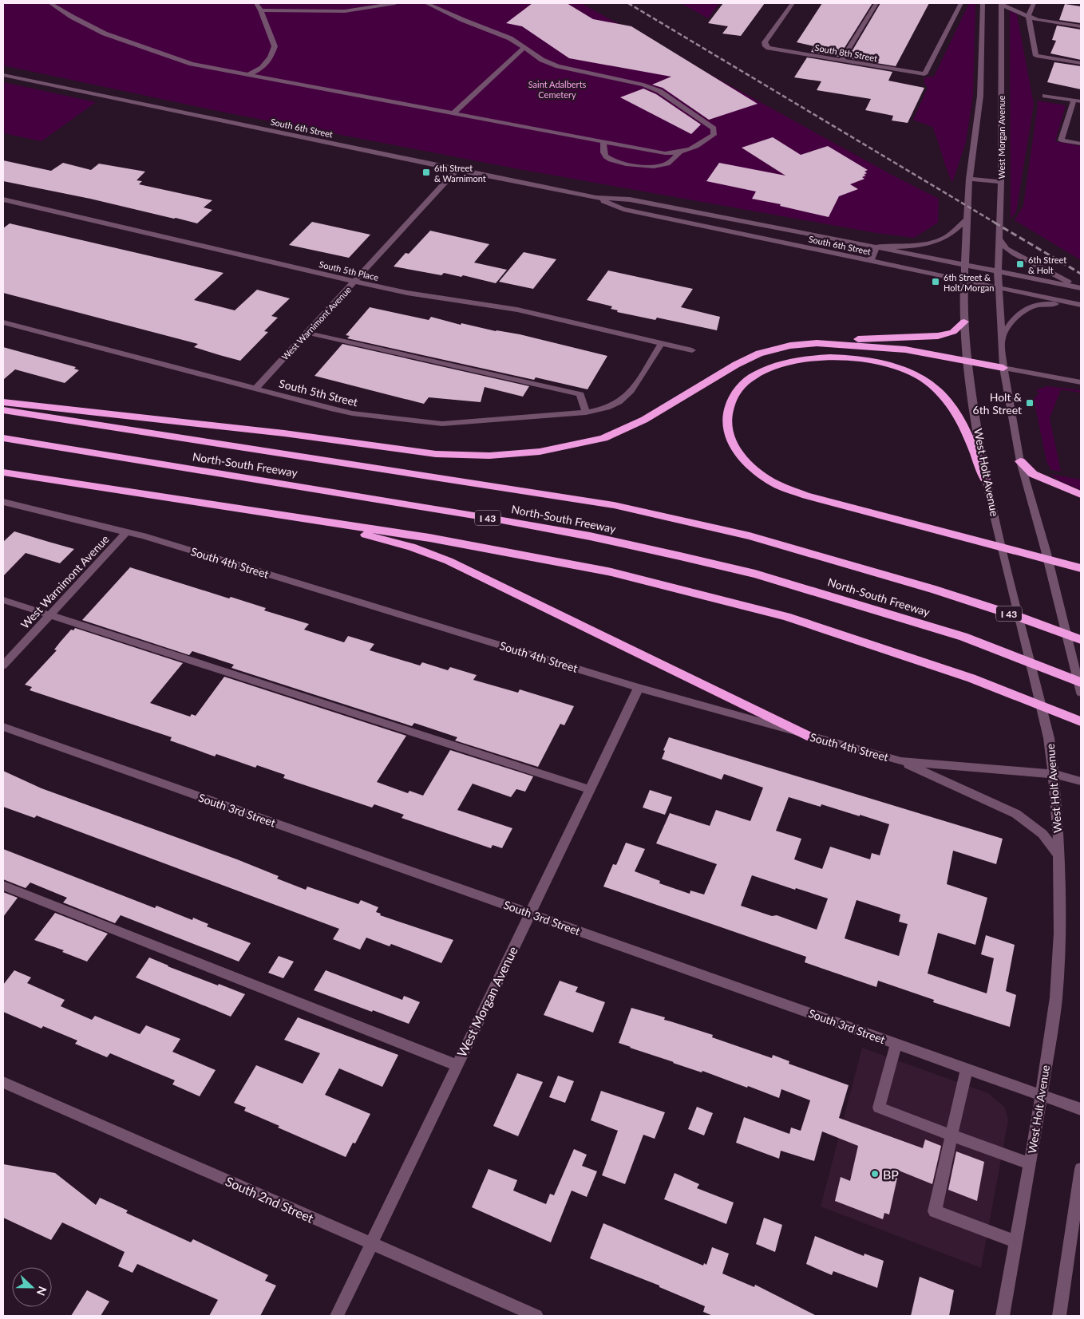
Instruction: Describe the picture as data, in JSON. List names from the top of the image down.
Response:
{
  "streets": {
    "highway": ["North-South Freeway", "I 43"],
    "street": [
      "South 8th Street",
      "South 6th Street",
      "West Morgan Avenue",
      "South 5th Place",
      "West Warnimont Avenue",
      "South 5th Street",
      "West Holt Avenue",
      "South 4th Street",
      "South 3rd Street",
      "South 2nd Street"
    ]
  },
  "crossings": [
    ["South 6th Street", "West Morgan Avenue"],
    ["South 6th Street", "West Warnimont Avenue"],
    ["South 6th Street", "West Holt Avenue"],
    ["West Morgan Avenue", "West Holt Avenue"],
    ["West Morgan Avenue", "South 4th Street"],
    ["West Morgan Avenue", "South 3rd Street"],
    ["West Morgan Avenue", "South 2nd Street"],
    ["South 5th Place", "West Warnimont Avenue"],
    ["South 5th Place", "South 5th Street"],
    ["West Warnimont Avenue", "South 5th Street"],
    ["West Warnimont Avenue", "South 4th Street"],
    ["West Holt Avenue", "South 4th Street"],
    ["West Holt Avenue", "South 3rd Street"]
  ],
  "parks": ["Saint Adalberts Cemetery"],
  "places": {
    "transit": [
      "6th Street & Warnimont",
      "6th Street & Holt",
      "6th Street & Holt/Morgan",
      "Holt & 6th Street"
    ],
    "other": ["BP"]
  },
  "north": "right"
}
